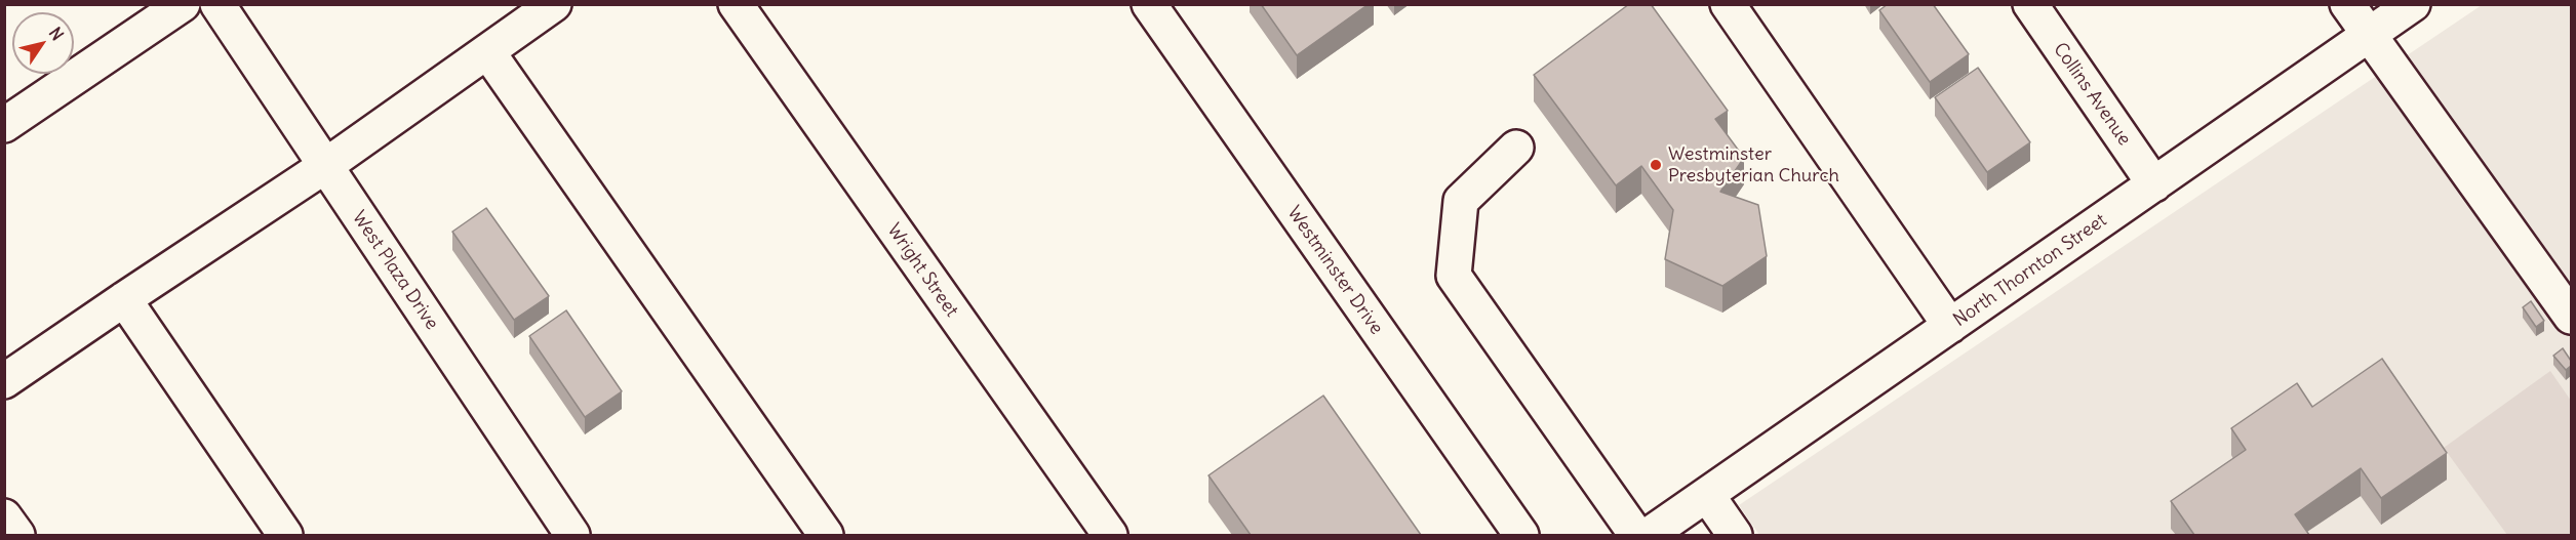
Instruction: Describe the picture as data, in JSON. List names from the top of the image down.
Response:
{
  "streets": {
    "street": [
      "Collins Avenue",
      "West Plaza Drive",
      "Wright Street",
      "Westminster Drive",
      "North Thornton Street"
    ]
  },
  "crossings": [
    ["Collins Avenue", "North Thornton Street"]
  ],
  "places": ["Westminster Presbyterian Church"],
  "north": "top right"
}
